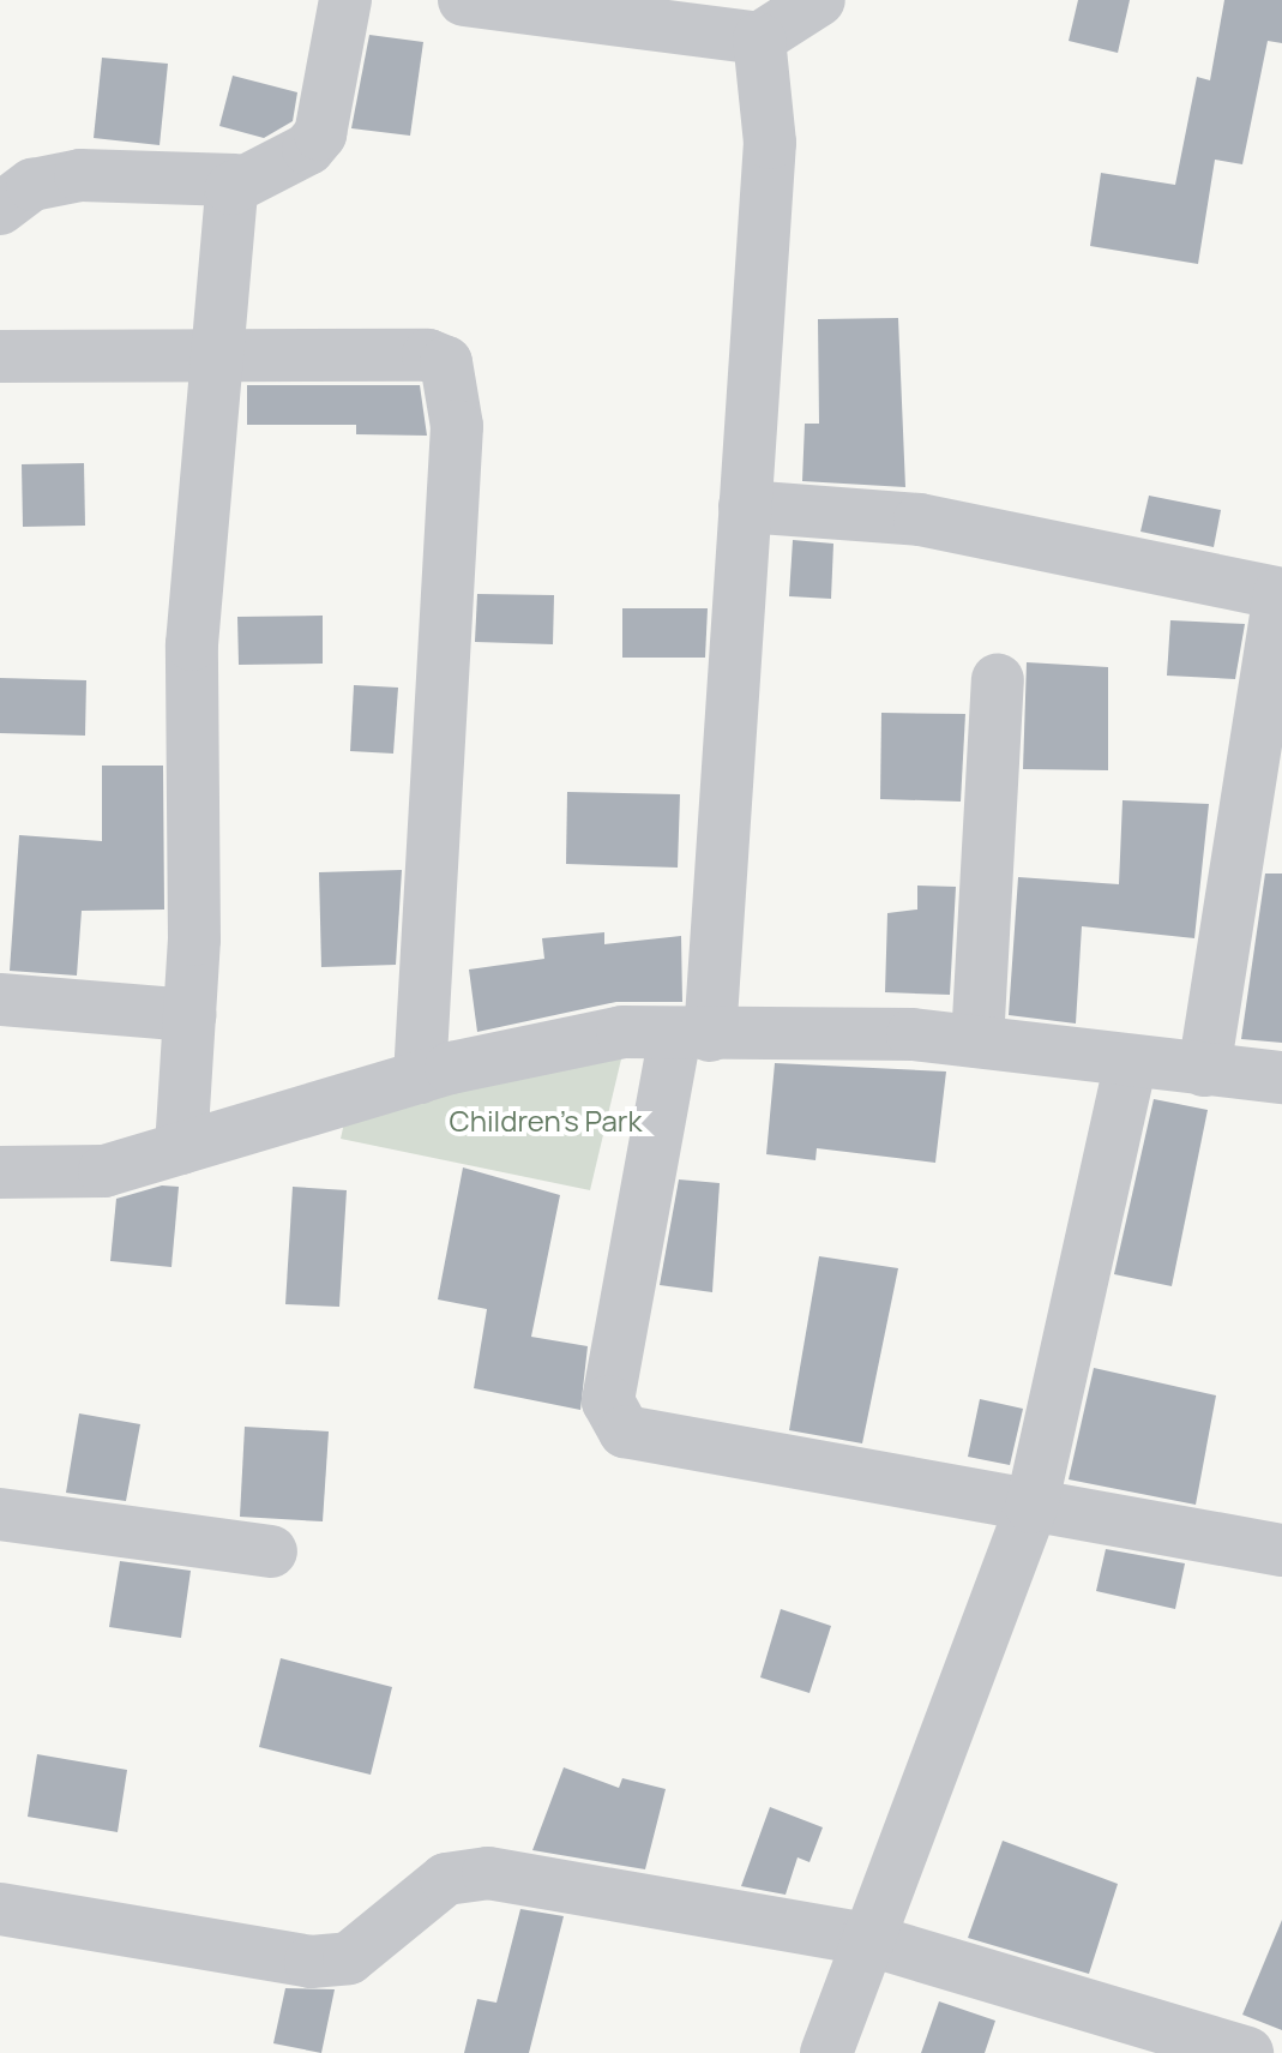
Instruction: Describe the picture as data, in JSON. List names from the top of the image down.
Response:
{
  "parks": ["Children's Park"]
}
